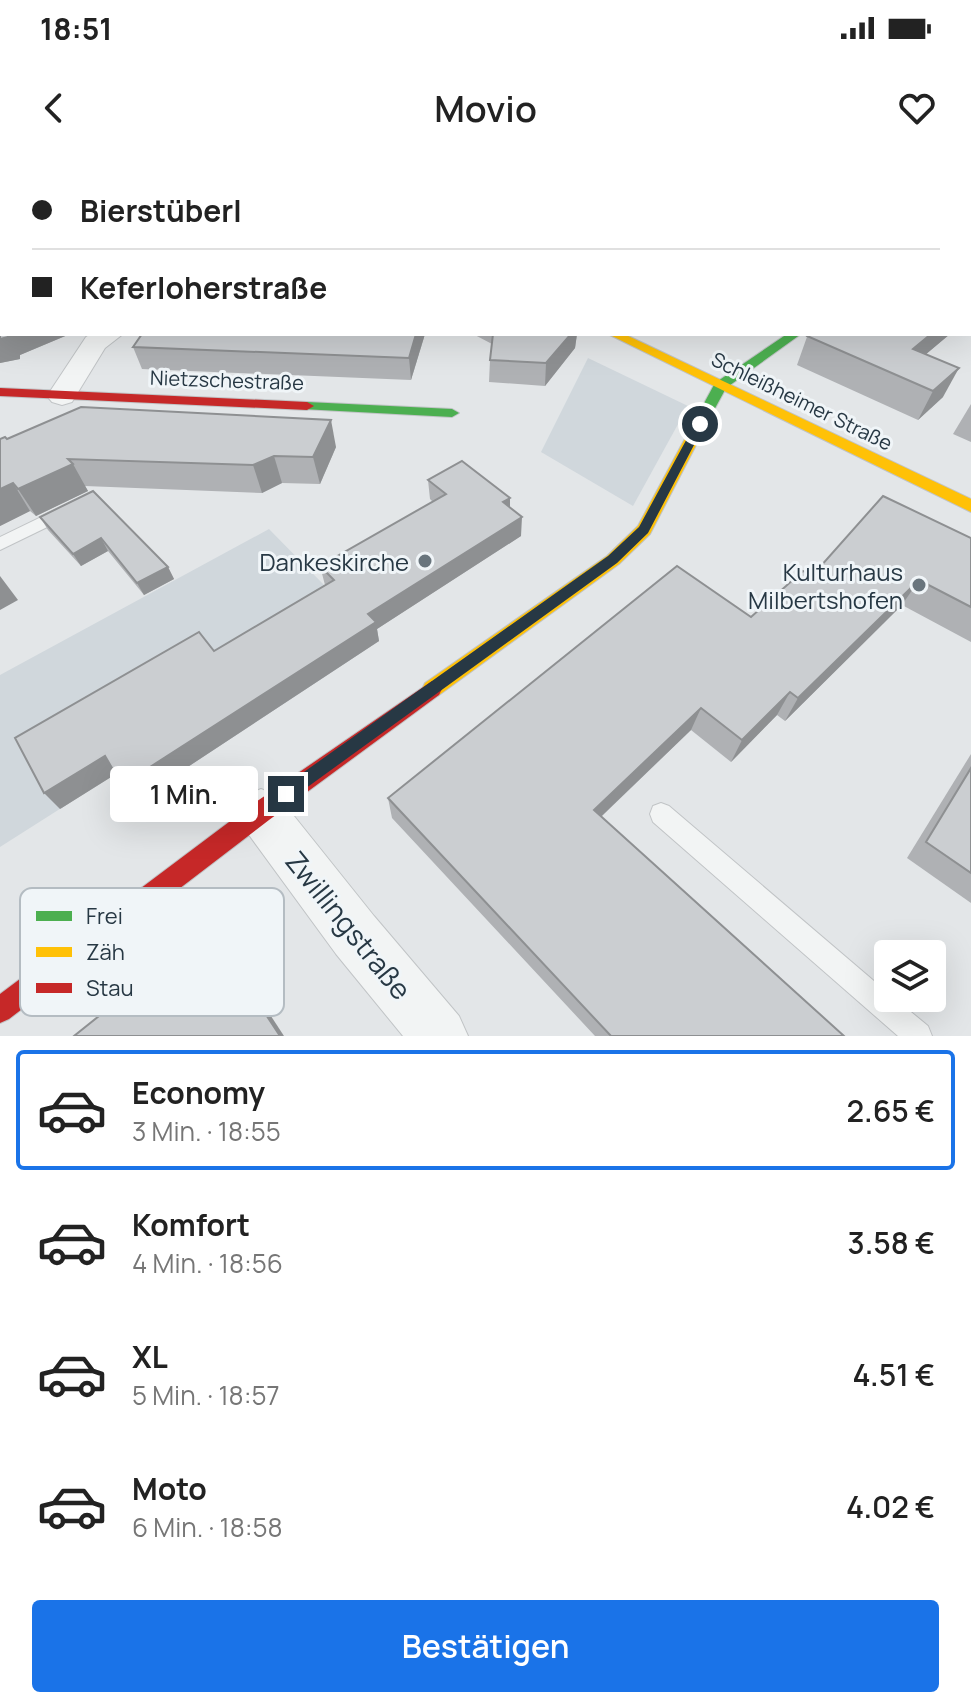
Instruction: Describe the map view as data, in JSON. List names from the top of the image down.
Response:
{
  "streets": {
    "street": ["Nietzschestraße", "Schleißheimer Straße", "Zwillingstraße"]
  },
  "places": ["Dankeskirche", "Kulturhaus Milbertshofen"],
  "legend": ["Frei", "Zäh", "Stau"],
  "page": {
    "status": "18:51",
    "header": "Movio",
    "banner": ["Bierstüberl", "Keferloherstraße"],
    "bubble": "1 Min.",
    "list": [
      {
        "name": "Economy",
        "note": "3 Min. · 18:55",
        "value": "2.65 €"
      },
      {
        "name": "Komfort",
        "note": "4 Min. · 18:56",
        "value": "3.58 €"
      },
      {
        "name": "XL",
        "note": "5 Min. · 18:57",
        "value": "4.51 €"
      },
      {
        "name": "Moto",
        "note": "6 Min. · 18:58",
        "value": "4.02 €"
      }
    ],
    "buttons": "Bestätigen"
  }
}
